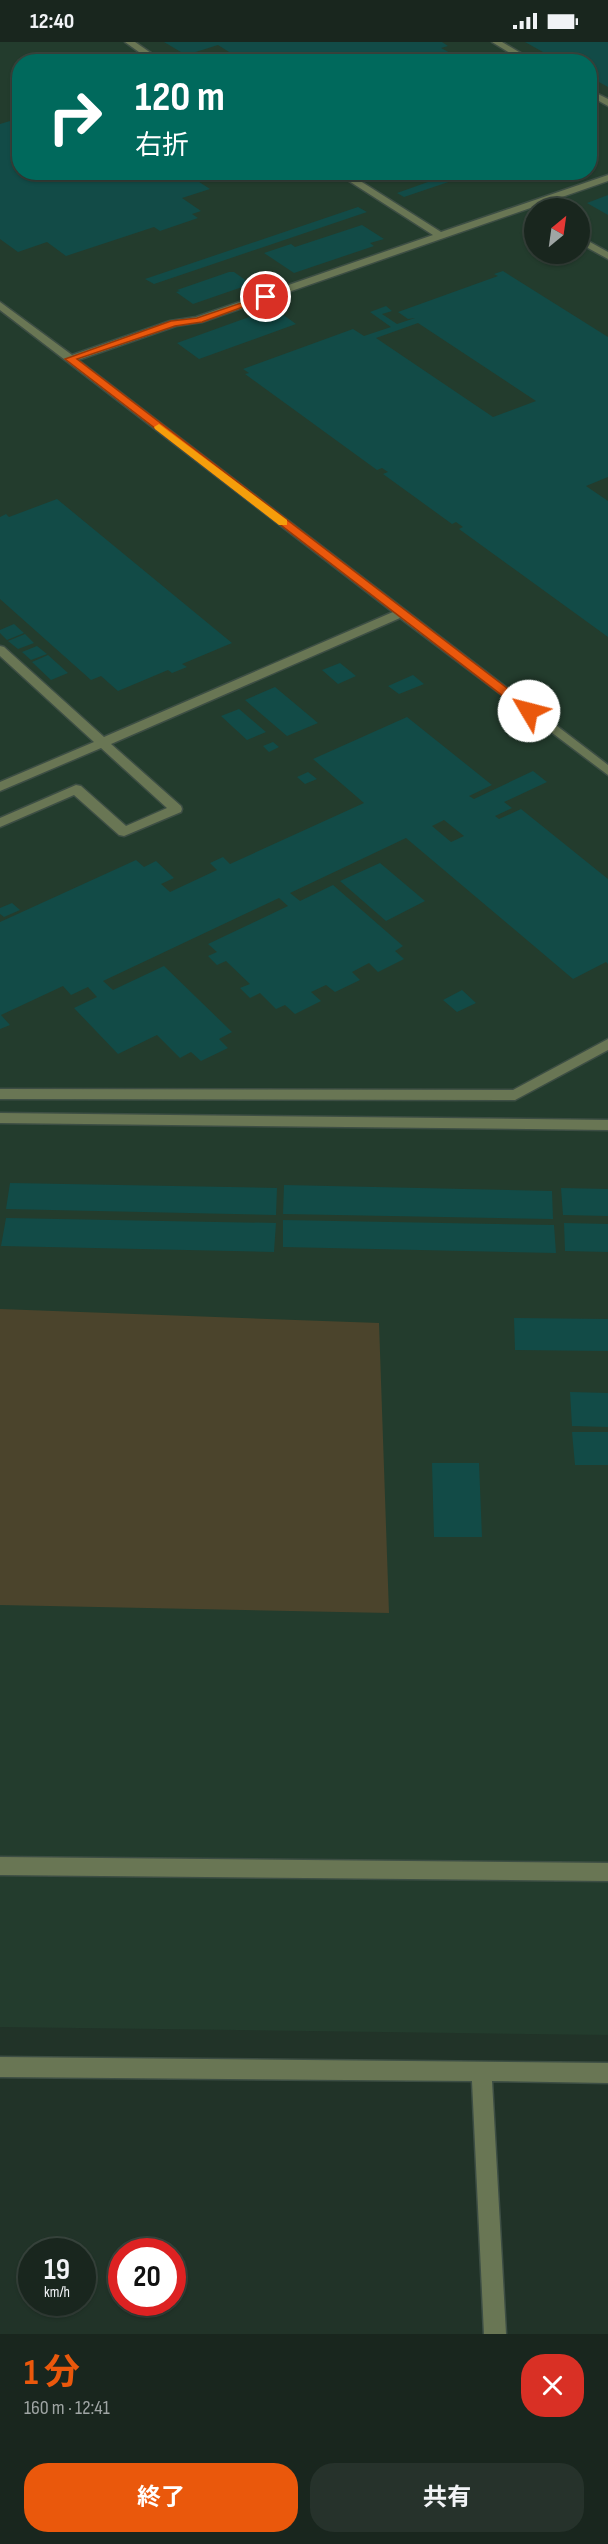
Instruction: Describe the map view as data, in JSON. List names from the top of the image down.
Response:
{
  "north": "top right",
  "page": {
    "status": "12:40",
    "turn": ["120 m", "右折"],
    "speed": "19 km/h",
    "limit": "20",
    "heading": ["1 分", "160 m · 12:41"],
    "buttons": ["終了", "共有"]
  }
}
